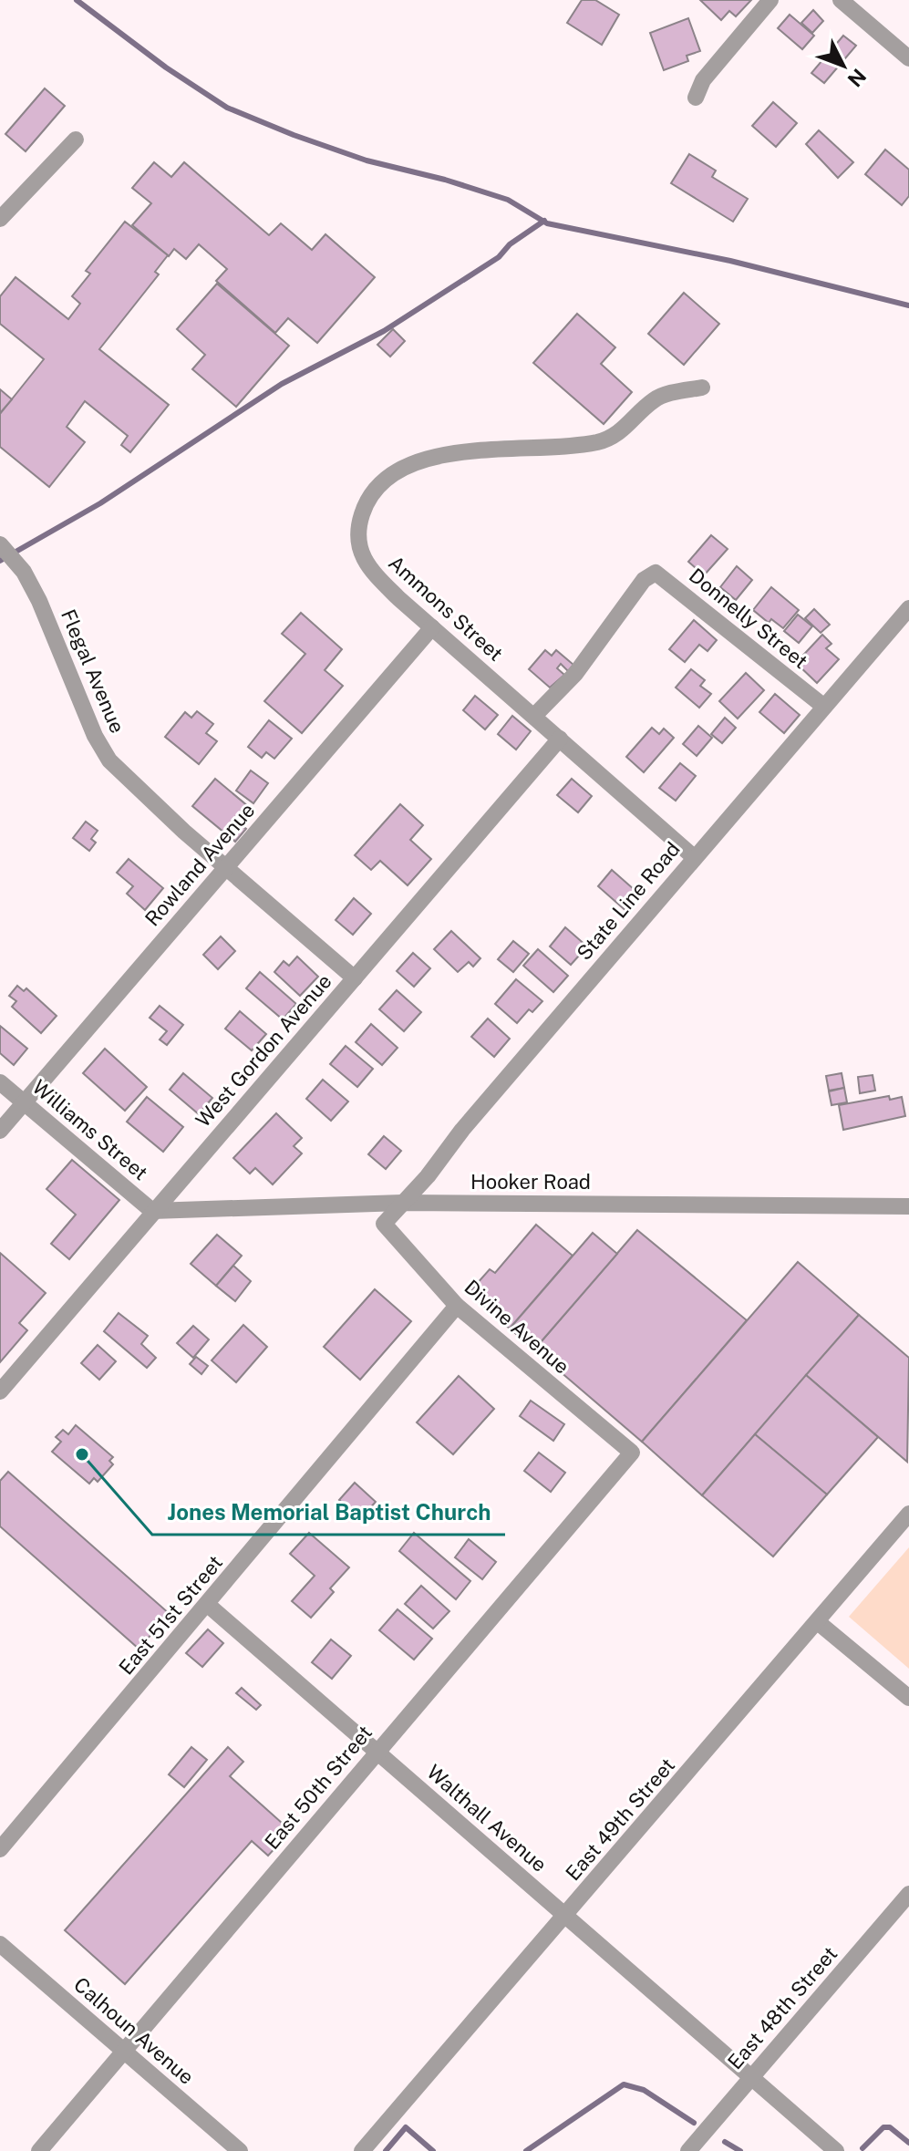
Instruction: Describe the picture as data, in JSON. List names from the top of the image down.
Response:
{
  "streets": {
    "street": [
      "Ammons Street",
      "Donnelly Street",
      "Flegal Avenue",
      "Rowland Avenue",
      "State Line Road",
      "West Gordon Avenue",
      "Williams Street",
      "Hooker Road",
      "Divine Avenue",
      "East 51st Street",
      "East 50th Street",
      "Walthall Avenue",
      "East 49th Street",
      "East 48th Street",
      "Calhoun Avenue"
    ]
  },
  "crossings": [
    ["Ammons Street", "Donnelly Street"],
    ["Ammons Street", "Rowland Avenue"],
    ["Ammons Street", "State Line Road"],
    ["Ammons Street", "West Gordon Avenue"],
    ["Donnelly Street", "State Line Road"],
    ["Flegal Avenue", "Rowland Avenue"],
    ["Flegal Avenue", "West Gordon Avenue"],
    ["Rowland Avenue", "Williams Street"],
    ["State Line Road", "Hooker Road"],
    ["State Line Road", "Divine Avenue"],
    ["West Gordon Avenue", "Williams Street"],
    ["West Gordon Avenue", "Hooker Road"],
    ["Williams Street", "Hooker Road"],
    ["Divine Avenue", "East 51st Street"],
    ["Divine Avenue", "East 50th Street"],
    ["East 51st Street", "Walthall Avenue"],
    ["East 50th Street", "Walthall Avenue"],
    ["East 50th Street", "Calhoun Avenue"],
    ["Walthall Avenue", "East 49th Street"],
    ["Walthall Avenue", "East 48th Street"]
  ],
  "places": ["Jones Memorial Baptist Church"],
  "north": "bottom right"
}
